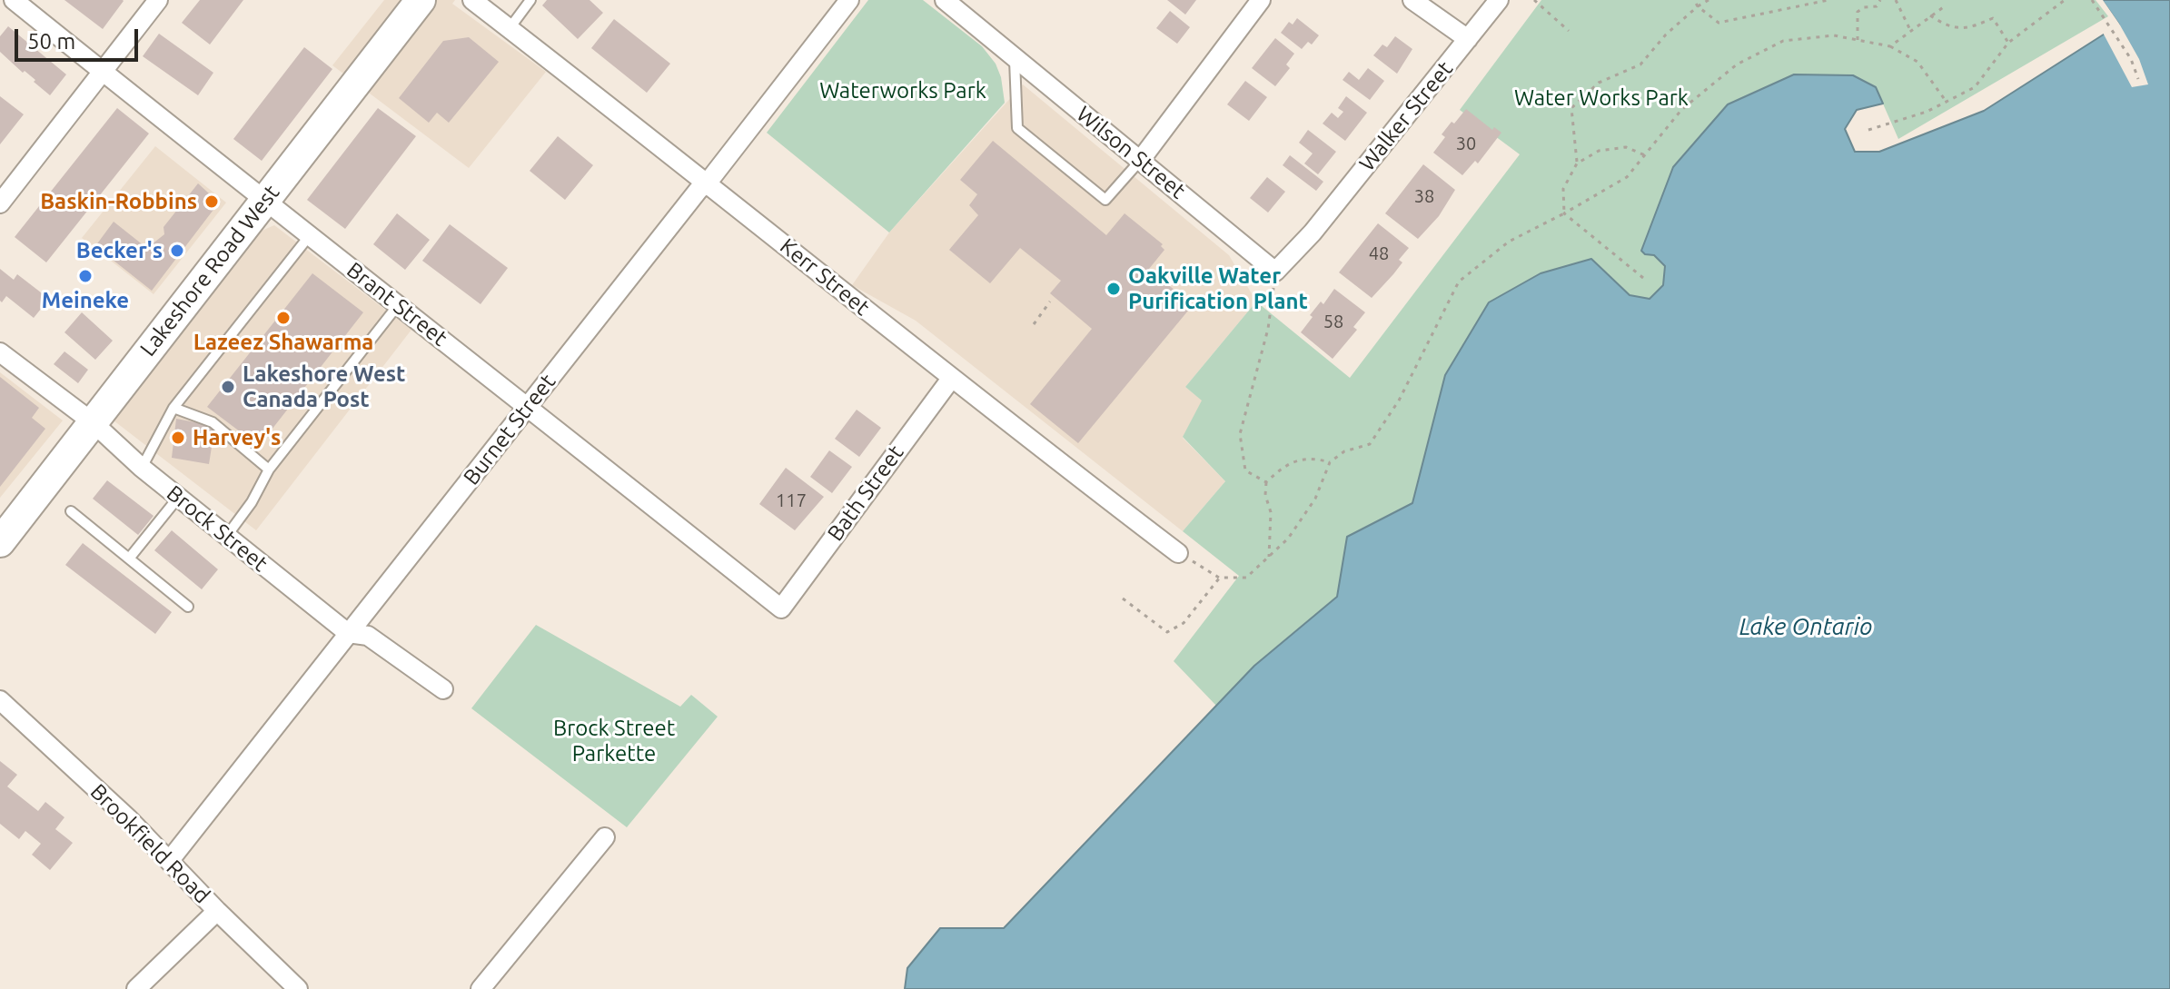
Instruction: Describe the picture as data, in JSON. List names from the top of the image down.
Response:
{
  "streets": {
    "main road": ["Lakeshore Road West"],
    "street": [
      "Walker Street",
      "Wilson Street",
      "Kerr Street",
      "Brant Street",
      "Burnet Street",
      "Bath Street",
      "Brock Street",
      "Brookfield Road"
    ]
  },
  "crossings": [
    ["Walker Street", "Wilson Street"],
    ["Lakeshore Road West", "Brant Street"],
    ["Lakeshore Road West", "Brock Street"],
    ["Kerr Street", "Burnet Street"],
    ["Kerr Street", "Bath Street"],
    ["Brant Street", "Burnet Street"],
    ["Brant Street", "Bath Street"],
    ["Burnet Street", "Brock Street"],
    ["Burnet Street", "Brookfield Road"]
  ],
  "water": ["Lake Ontario"],
  "parks": ["Waterworks Park", "Water Works Park", "Brock Street Parkette"],
  "places": [
    "Baskin-Robbins",
    "Becker's",
    "Meineke",
    "Oakville Water Purification Plant",
    "Lazeez Shawarma",
    "Lakeshore West Canada Post",
    "Harvey's"
  ],
  "house_numbers": [
    "30",
    "38",
    "48",
    "58",
    "117"
  ],
  "scale_bar": "50 m"
}
